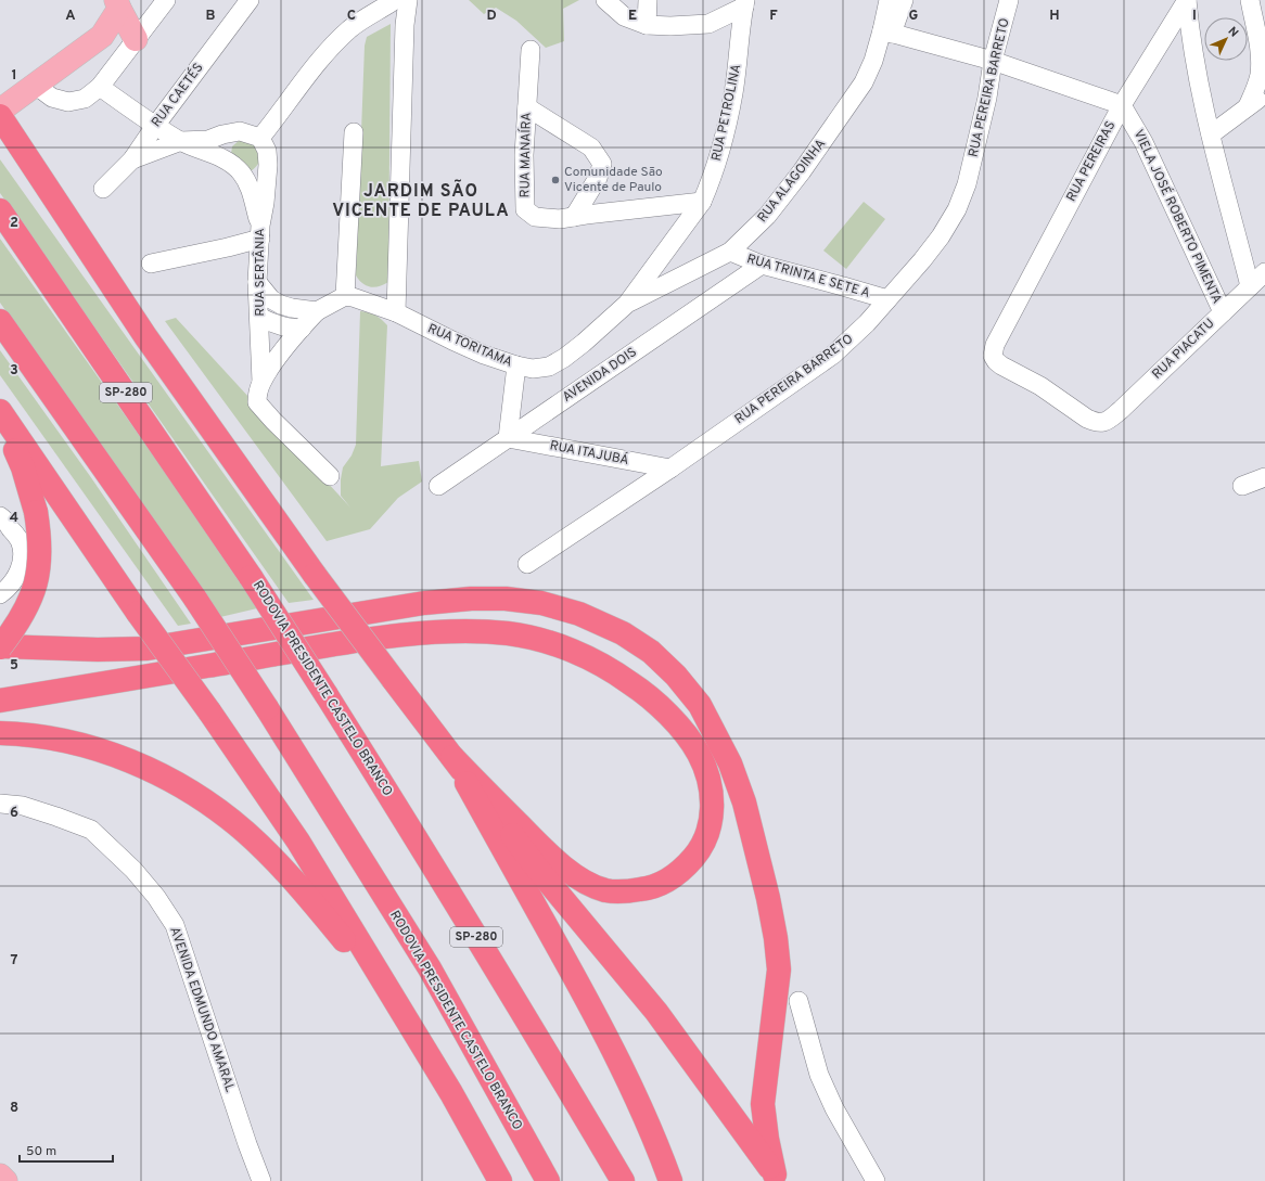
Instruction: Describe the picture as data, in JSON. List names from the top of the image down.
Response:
{
  "streets": {
    "highway": ["SP-280", "RODOVIA PRESIDENTE CASTELO BRANCO"],
    "street": [
      "RUA PEREIRA BARRETO",
      "RUA CAETÉS",
      "RUA PETROLINA",
      "RUA MANAÍRA",
      "RUA PEREIRAS",
      "RUA ALAGOINHA",
      "VIELA JOSÉ ROBERTO PIMENTA",
      "RUA SERTÂNIA",
      "RUA TRINTA E SETE A",
      "RUA TORITAMA",
      "RUA PIACATU",
      "AVENIDA DOIS",
      "RUA ITAJUBÁ",
      "AVENIDA EDMUNDO AMARAL"
    ]
  },
  "crossings": [
    ["RUA PEREIRA BARRETO", "RUA TRINTA E SETE A"],
    ["RUA PEREIRA BARRETO", "RUA ITAJUBÁ"],
    ["RUA PETROLINA", "RUA MANAÍRA"],
    ["RUA PETROLINA", "RUA ALAGOINHA"],
    ["RUA PETROLINA", "RUA TORITAMA"],
    ["RUA PEREIRAS", "VIELA JOSÉ ROBERTO PIMENTA"],
    ["RUA PEREIRAS", "RUA PIACATU"],
    ["RUA ALAGOINHA", "RUA TRINTA E SETE A"],
    ["RUA ALAGOINHA", "RUA TORITAMA"],
    ["VIELA JOSÉ ROBERTO PIMENTA", "RUA PIACATU"],
    ["RUA TRINTA E SETE A", "AVENIDA DOIS"],
    ["AVENIDA DOIS", "RUA ITAJUBÁ"]
  ],
  "districts": ["JARDIM SÃO VICENTE DE PAULA"],
  "places": ["Comunidade São Vicente de Paulo"],
  "scale_bar": "50 m",
  "north": "top right",
  "grid": {
    "columns": [
      "A",
      "B",
      "C",
      "D",
      "E",
      "F",
      "G",
      "H",
      "I"
    ],
    "rows": [
      "1",
      "2",
      "3",
      "4",
      "5",
      "6",
      "7",
      "8"
    ]
  }
}
